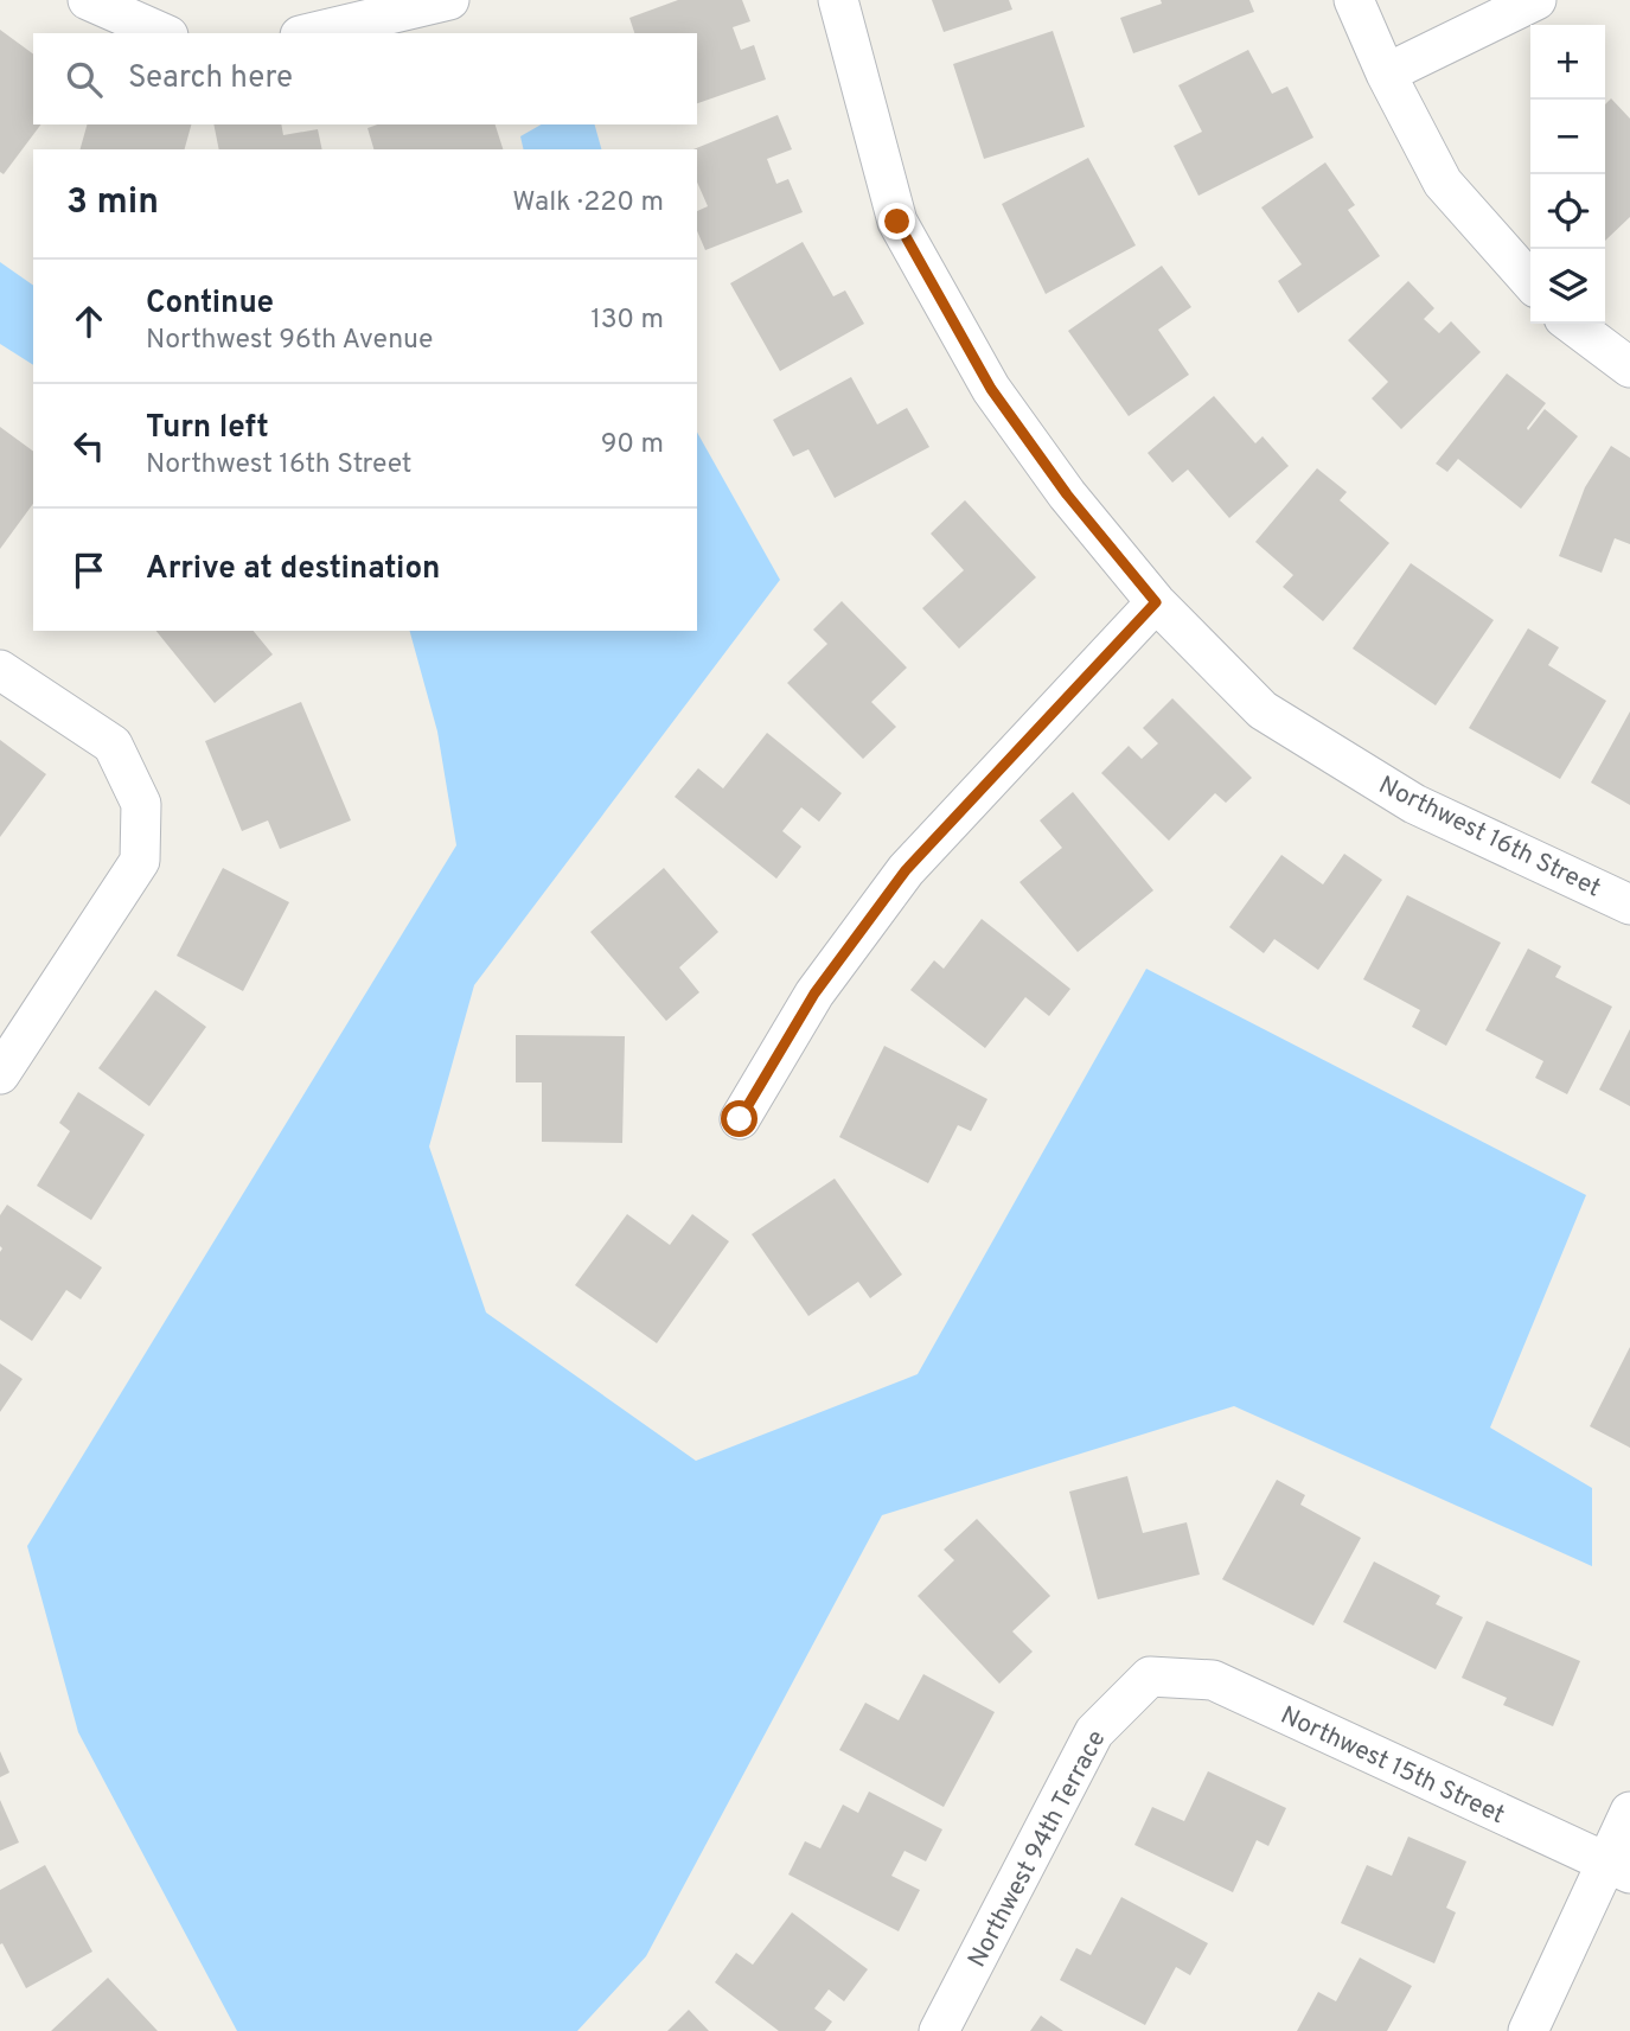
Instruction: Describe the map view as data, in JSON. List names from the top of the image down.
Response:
{
  "streets": {
    "street": ["Northwest 16th Street", "Northwest 15th Street", "Northwest 94th Terrace"]
  },
  "crossings": [
    ["Northwest 15th Street", "Northwest 94th Terrace"]
  ],
  "page": {
    "map_buttons": ["+", "−"],
    "search": "Search here",
    "heading": ["3 min", "Walk · 220 m"],
    "list": [
      ["Continue", "Northwest 96th Avenue", "130 m"],
      ["Turn left", "Northwest 16th Street", "90 m"],
      "Arrive at destination"
    ]
  }
}
